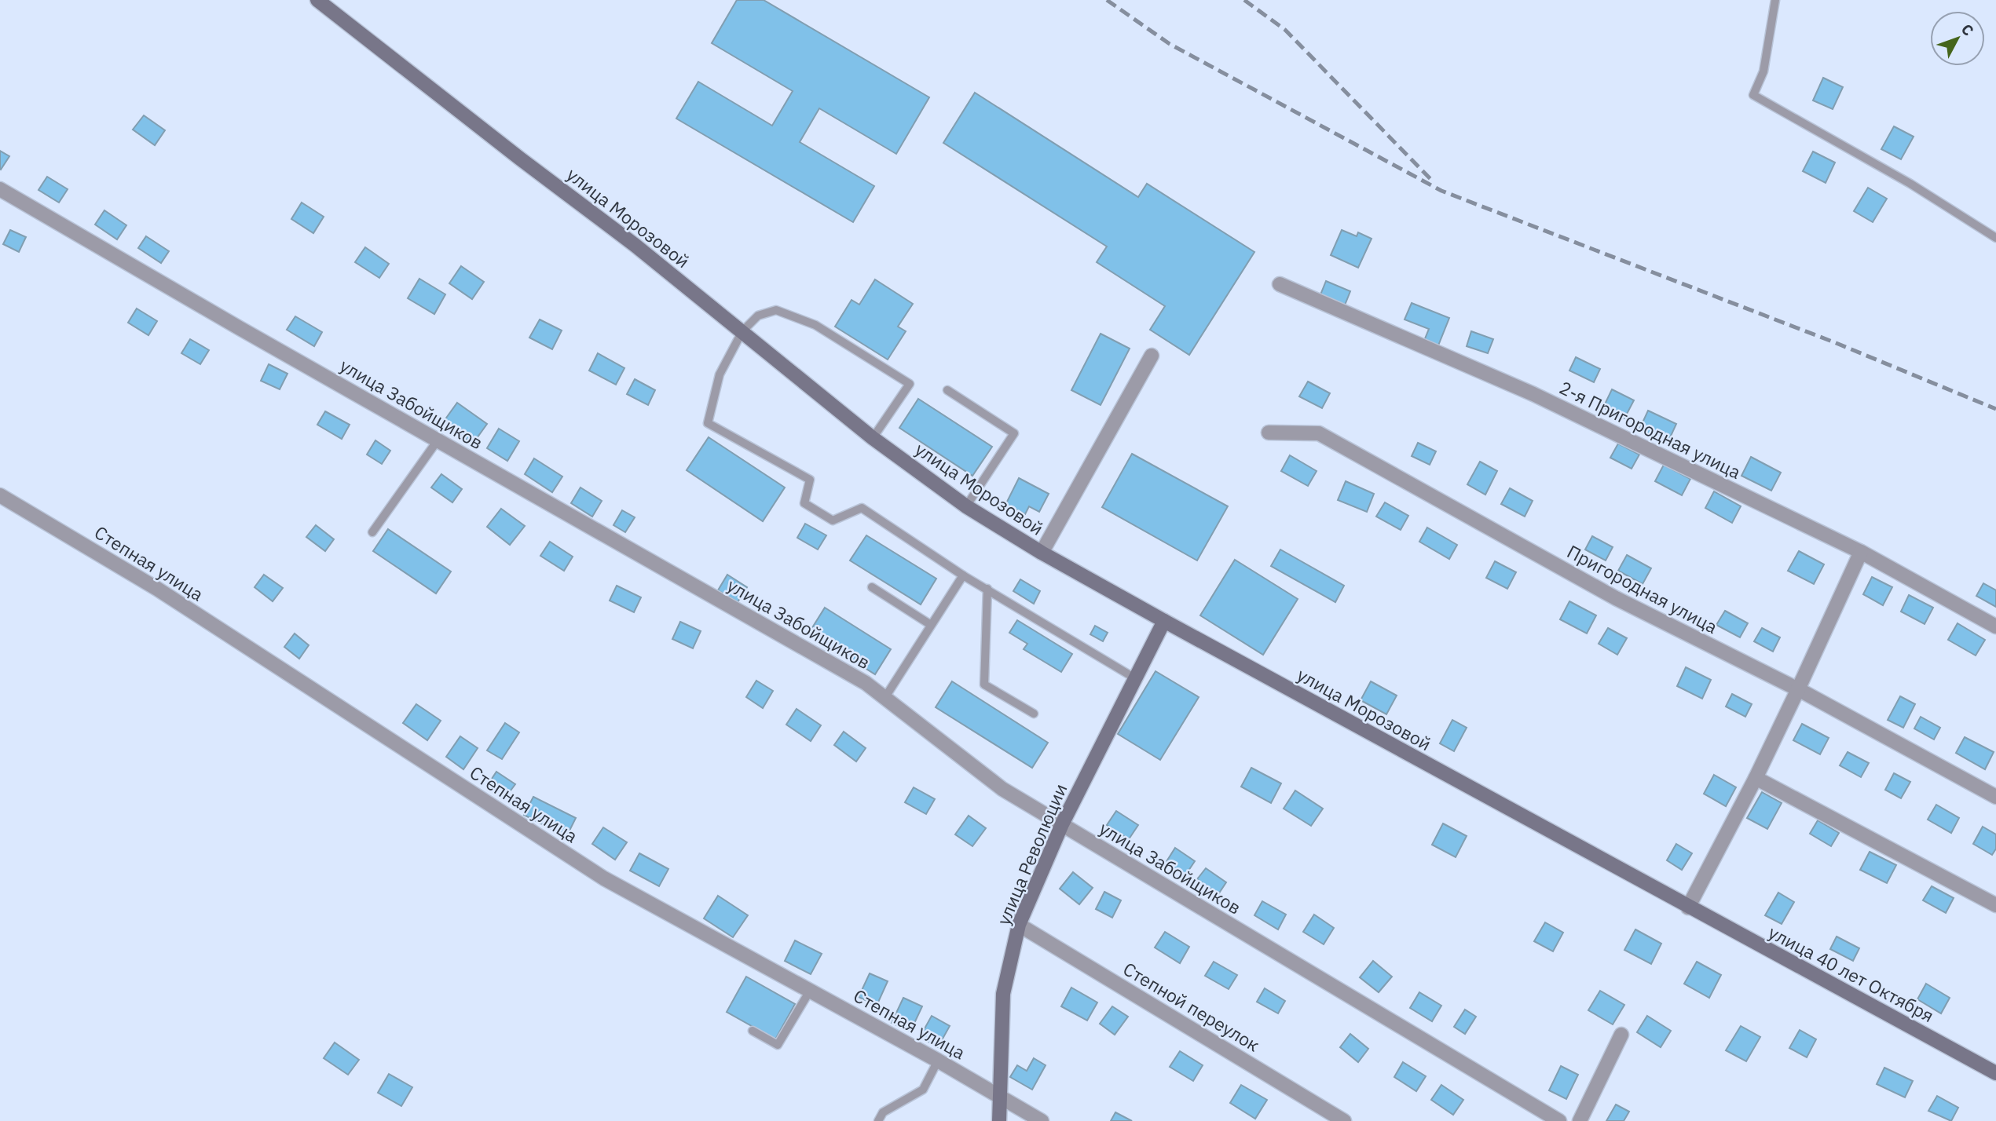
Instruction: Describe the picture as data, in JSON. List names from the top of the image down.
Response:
{
  "streets": {
    "main road": ["улица Морозовой", "улица Революции", "улица 40 лет Октября"],
    "street": [
      "улица Забойщиков",
      "2-я Пригородная улица",
      "Степная улица",
      "Пригородная улица",
      "Степной переулок"
    ]
  },
  "crossings": [
    ["улица Морозовой", "улица Революции"],
    ["улица Морозовой", "улица 40 лет Октября"],
    ["улица Забойщиков", "улица Революции"],
    ["Степная улица", "улица Революции"],
    ["улица Революции", "Степной переулок"]
  ],
  "north": "top right"
}
